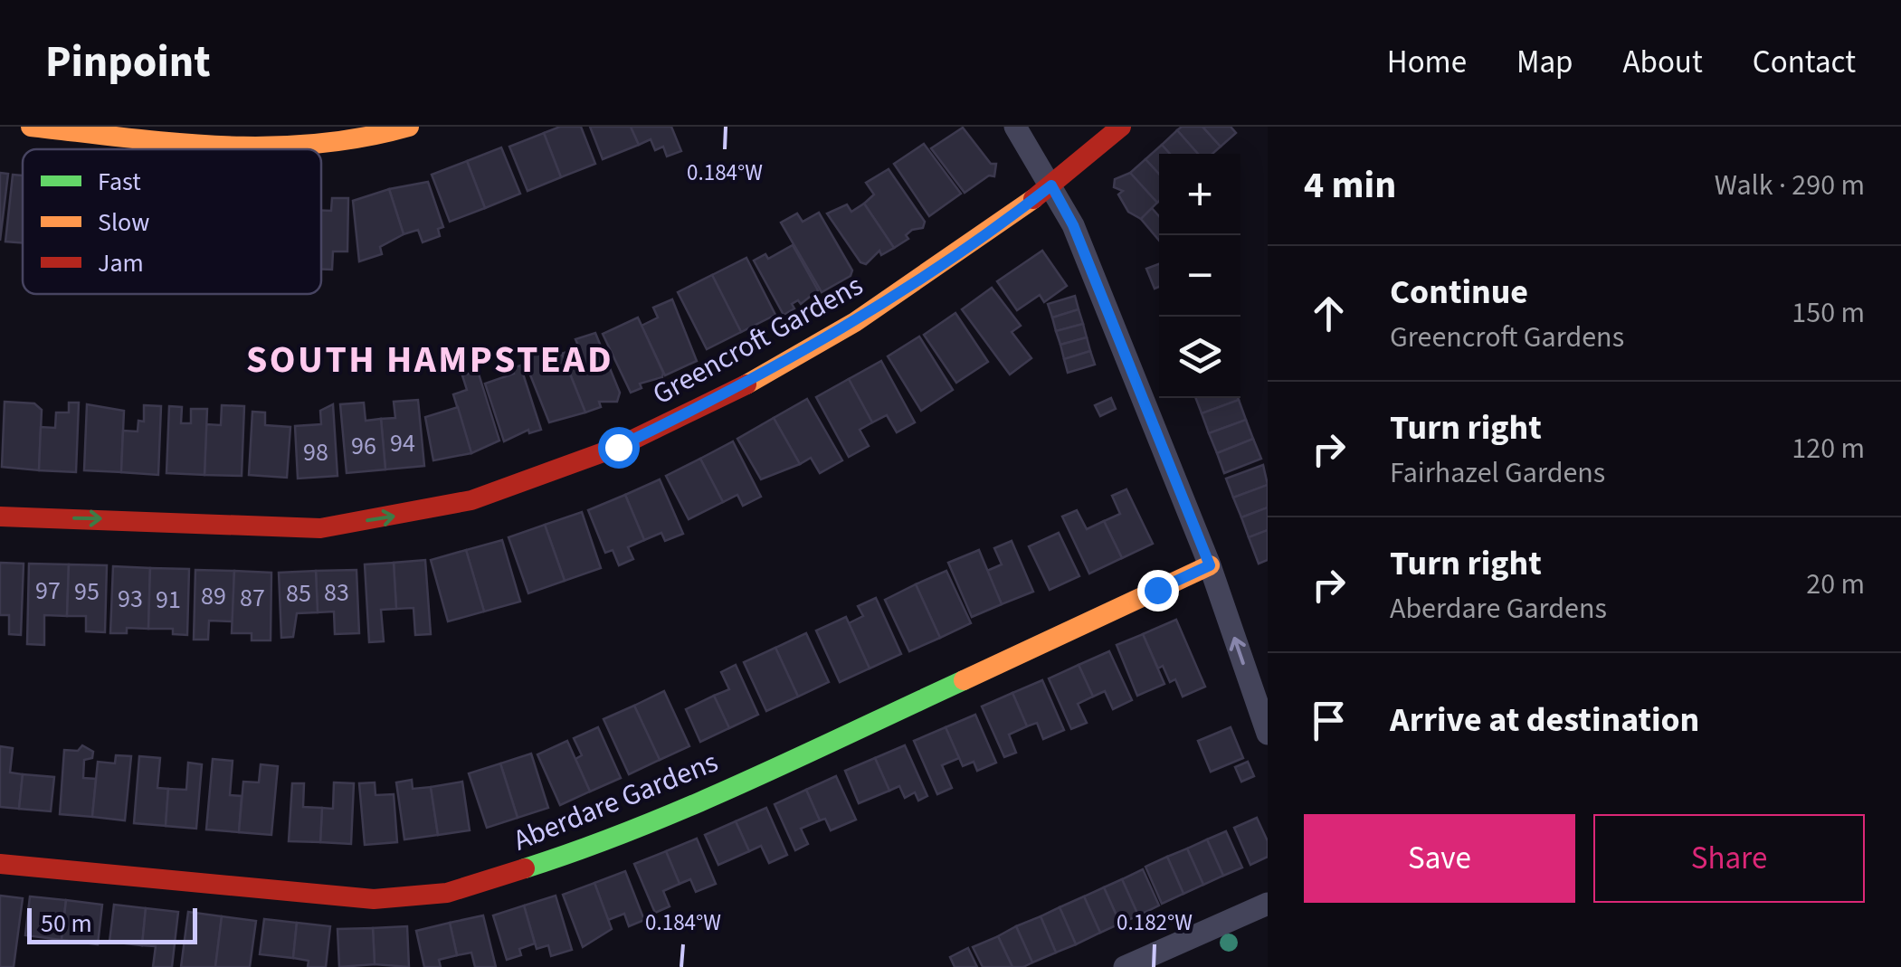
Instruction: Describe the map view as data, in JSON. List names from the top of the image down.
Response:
{
  "streets": {
    "street": ["Greencroft Gardens", "Aberdare Gardens"]
  },
  "one_way": ["Greencroft Gardens"],
  "districts": ["SOUTH HAMPSTEAD"],
  "house_numbers": [
    "94",
    "96",
    "98",
    "97",
    "95",
    "83",
    "85",
    "89",
    "87",
    "93",
    "91"
  ],
  "legend": ["Fast", "Slow", "Jam"],
  "scale_bar": "50 m",
  "page": {
    "header": "Pinpoint",
    "nav": [
      "Home",
      "Map",
      "About",
      "Contact"
    ],
    "heading": ["4 min", "Walk · 290 m"],
    "map_buttons": ["+", "−"],
    "list": [
      ["Continue", "Greencroft Gardens", "150 m"],
      ["Turn right", "Fairhazel Gardens", "120 m"],
      ["Turn right", "Aberdare Gardens", "20 m"],
      "Arrive at destination"
    ],
    "buttons": ["Save", "Share"],
    "scale": "50 m"
  },
  "coordinates": ["0.184°W", "0.182°W"]
}
